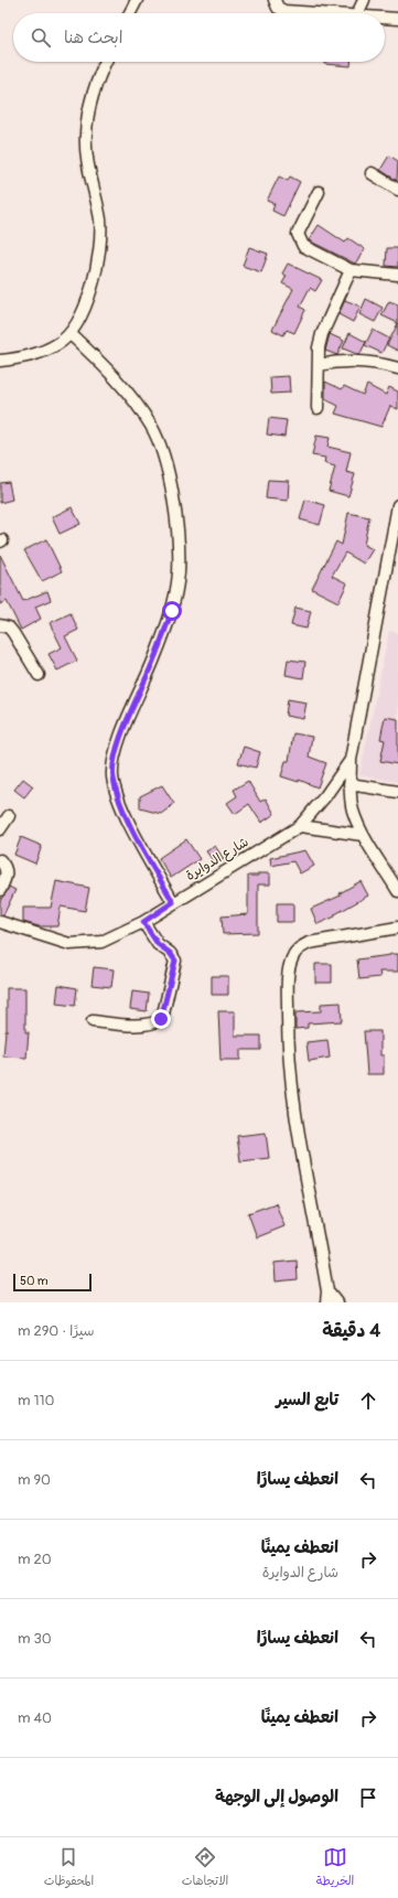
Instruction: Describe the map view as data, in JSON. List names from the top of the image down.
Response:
{
  "streets": {
    "street": ["شارع الدوايرة"]
  },
  "scale_bar": "50 m",
  "page": {
    "search": "ابحث هنا",
    "scale": "50 m",
    "heading": ["4 دقيقة", "سيرًا · 290 m"],
    "list": [
      ["تابع السير", "110 m"],
      ["انعطف يسارًا", "90 m"],
      ["انعطف يمينًا", "شارع الدوايرة", "20 m"],
      ["انعطف يسارًا", "30 m"],
      ["انعطف يمينًا", "40 m"],
      "الوصول إلى الوجهة"
    ],
    "nav": ["الخريطة", "الاتجاهات", "المحفوظات"]
  }
}
